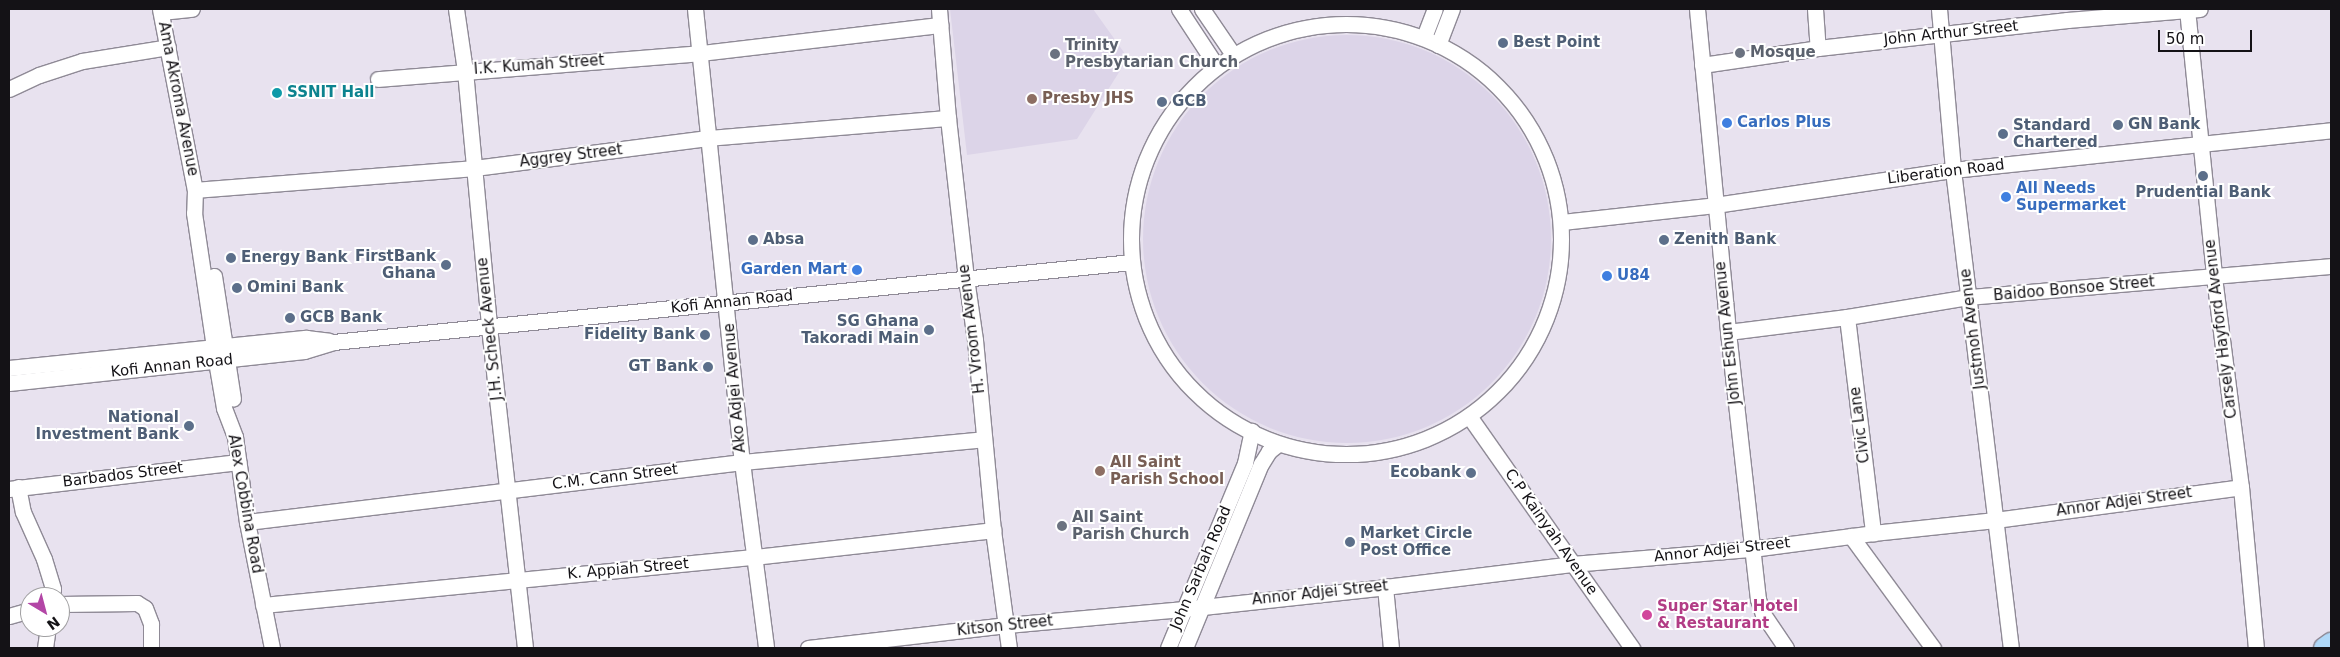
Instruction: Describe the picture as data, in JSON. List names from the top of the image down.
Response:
{
  "streets": {
    "street": [
      "John Arthur Street",
      "I.K. Kumah Street",
      "Ama Akroma Avenue",
      "Aggrey Street",
      "Liberation Road",
      "Baidoo Bonsoe Street",
      "Kofi Annan Road",
      "J.H. Scheck Avenue",
      "H. Vroom Avenue",
      "Justmoh Avenue",
      "Carsely Hayford Avenue",
      "John Eshun Avenue",
      "Ako Adjei Avenue",
      "Civic Lane",
      "Barbados Street",
      "C.M. Cann Street",
      "Annor Adjei Street",
      "Alex Cobbina Road",
      "C.P Kainyah Avenue",
      "John Sarbah Road",
      "K. Appiah Street",
      "Kitson Street"
    ]
  },
  "crossings": [
    ["John Arthur Street", "Justmoh Avenue"],
    ["John Arthur Street", "Carsely Hayford Avenue"],
    ["John Arthur Street", "John Eshun Avenue"],
    ["I.K. Kumah Street", "J.H. Scheck Avenue"],
    ["I.K. Kumah Street", "H. Vroom Avenue"],
    ["I.K. Kumah Street", "Ako Adjei Avenue"],
    ["Ama Akroma Avenue", "Aggrey Street"],
    ["Ama Akroma Avenue", "Kofi Annan Road"],
    ["Ama Akroma Avenue", "Alex Cobbina Road"],
    ["Aggrey Street", "J.H. Scheck Avenue"],
    ["Aggrey Street", "H. Vroom Avenue"],
    ["Aggrey Street", "Ako Adjei Avenue"],
    ["Liberation Road", "Justmoh Avenue"],
    ["Liberation Road", "Carsely Hayford Avenue"],
    ["Liberation Road", "John Eshun Avenue"],
    ["Baidoo Bonsoe Street", "Justmoh Avenue"],
    ["Baidoo Bonsoe Street", "Carsely Hayford Avenue"],
    ["Baidoo Bonsoe Street", "John Eshun Avenue"],
    ["Baidoo Bonsoe Street", "Civic Lane"],
    ["Kofi Annan Road", "J.H. Scheck Avenue"],
    ["Kofi Annan Road", "H. Vroom Avenue"],
    ["Kofi Annan Road", "Ako Adjei Avenue"],
    ["Kofi Annan Road", "Alex Cobbina Road"],
    ["J.H. Scheck Avenue", "C.M. Cann Street"],
    ["J.H. Scheck Avenue", "K. Appiah Street"],
    ["H. Vroom Avenue", "C.M. Cann Street"],
    ["H. Vroom Avenue", "K. Appiah Street"],
    ["H. Vroom Avenue", "Kitson Street"],
    ["Justmoh Avenue", "Annor Adjei Street"],
    ["Carsely Hayford Avenue", "Annor Adjei Street"],
    ["John Eshun Avenue", "Annor Adjei Street"],
    ["Ako Adjei Avenue", "C.M. Cann Street"],
    ["Ako Adjei Avenue", "K. Appiah Street"],
    ["Civic Lane", "Annor Adjei Street"],
    ["Barbados Street", "Alex Cobbina Road"],
    ["C.M. Cann Street", "Alex Cobbina Road"],
    ["Annor Adjei Street", "C.P Kainyah Avenue"],
    ["Annor Adjei Street", "John Sarbah Road"],
    ["Annor Adjei Street", "Kitson Street"],
    ["Alex Cobbina Road", "K. Appiah Street"],
    ["John Sarbah Road", "Kitson Street"]
  ],
  "places": [
    "Best Point",
    "Mosque",
    "Trinity Presbytarian Church",
    "SSNIT Hall",
    "Presby JHS",
    "GCB",
    "Carlos Plus",
    "GN Bank",
    "Standard Chartered",
    "Prudential Bank",
    "All Needs Supermarket",
    "Absa",
    "Zenith Bank",
    "Energy Bank",
    "FirstBank Ghana",
    "Garden Mart",
    "U84",
    "Omini Bank",
    "GCB Bank",
    "SG Ghana Takoradi Main",
    "Fidelity Bank",
    "GT Bank",
    "National Investment Bank",
    "All Saint Parish School",
    "Ecobank",
    "All Saint Parish Church",
    "Market Circle Post Office",
    "Super Star Hotel & Restaurant"
  ],
  "scale_bar": "50 m",
  "north": "bottom right"
}
